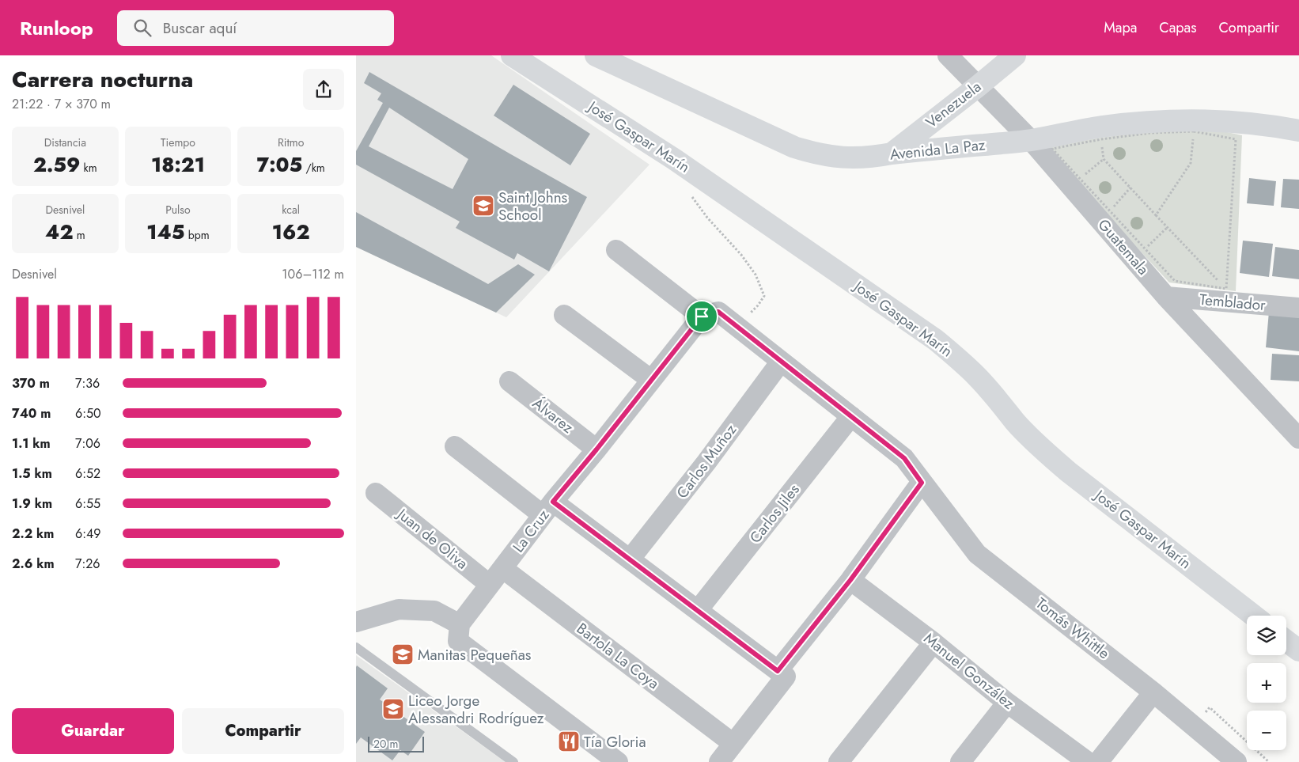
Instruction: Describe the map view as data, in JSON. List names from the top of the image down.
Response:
{
  "streets": {
    "street": [
      "Venezuela",
      "José Gaspar Marín",
      "Avenida La Paz",
      "Guatemala",
      "Temblador",
      "Álvarez",
      "Carlos Muñoz",
      "Carlos Jiles",
      "La Cruz",
      "Juan de Oliva",
      "Tomás Whittle",
      "Bartola La Coya",
      "Manuel González"
    ]
  },
  "crossings": [
    ["Venezuela", "Avenida La Paz"],
    ["Venezuela", "Guatemala"],
    ["Avenida La Paz", "Guatemala"],
    ["Guatemala", "Temblador"],
    ["Álvarez", "La Cruz"],
    ["Carlos Muñoz", "Tomás Whittle"],
    ["Carlos Jiles", "Tomás Whittle"],
    ["La Cruz", "Juan de Oliva"],
    ["La Cruz", "Tomás Whittle"],
    ["La Cruz", "Bartola La Coya"]
  ],
  "places": {
    "school or university": ["Saint Johns School", "Manitas Pequeñas", "Liceo Jorge Alessandri Rodríguez"],
    "restaurant": ["Tía Gloria"]
  },
  "scale_bar": "20 m",
  "page": {
    "header": "Runloop",
    "search": "Buscar aquí",
    "nav": ["Mapa", "Capas", "Compartir"],
    "heading": ["Carrera nocturna", "21:22 · 7 × 370 m"],
    "stats": [
      ["Distancia", "2.59 km"],
      ["Tiempo", "18:21"],
      ["Ritmo", "7:05 /km"],
      ["Desnivel", "42 m"],
      ["Pulso", "145 bpm"],
      ["kcal", "162"]
    ],
    "chart": ["Desnivel", "106–112 m"],
    "list": [
      {
        "name": "370 m",
        "note": "7:36"
      },
      {
        "name": "740 m",
        "note": "6:50"
      },
      {
        "name": "1.1 km",
        "note": "7:06"
      },
      {
        "name": "1.5 km",
        "note": "6:52"
      },
      {
        "name": "1.9 km",
        "note": "6:55"
      },
      {
        "name": "2.2 km",
        "note": "6:49"
      },
      {
        "name": "2.6 km",
        "note": "7:26"
      }
    ],
    "map_buttons": ["+", "−"],
    "buttons": ["Guardar", "Compartir"],
    "scale": "20 m"
  }
}
